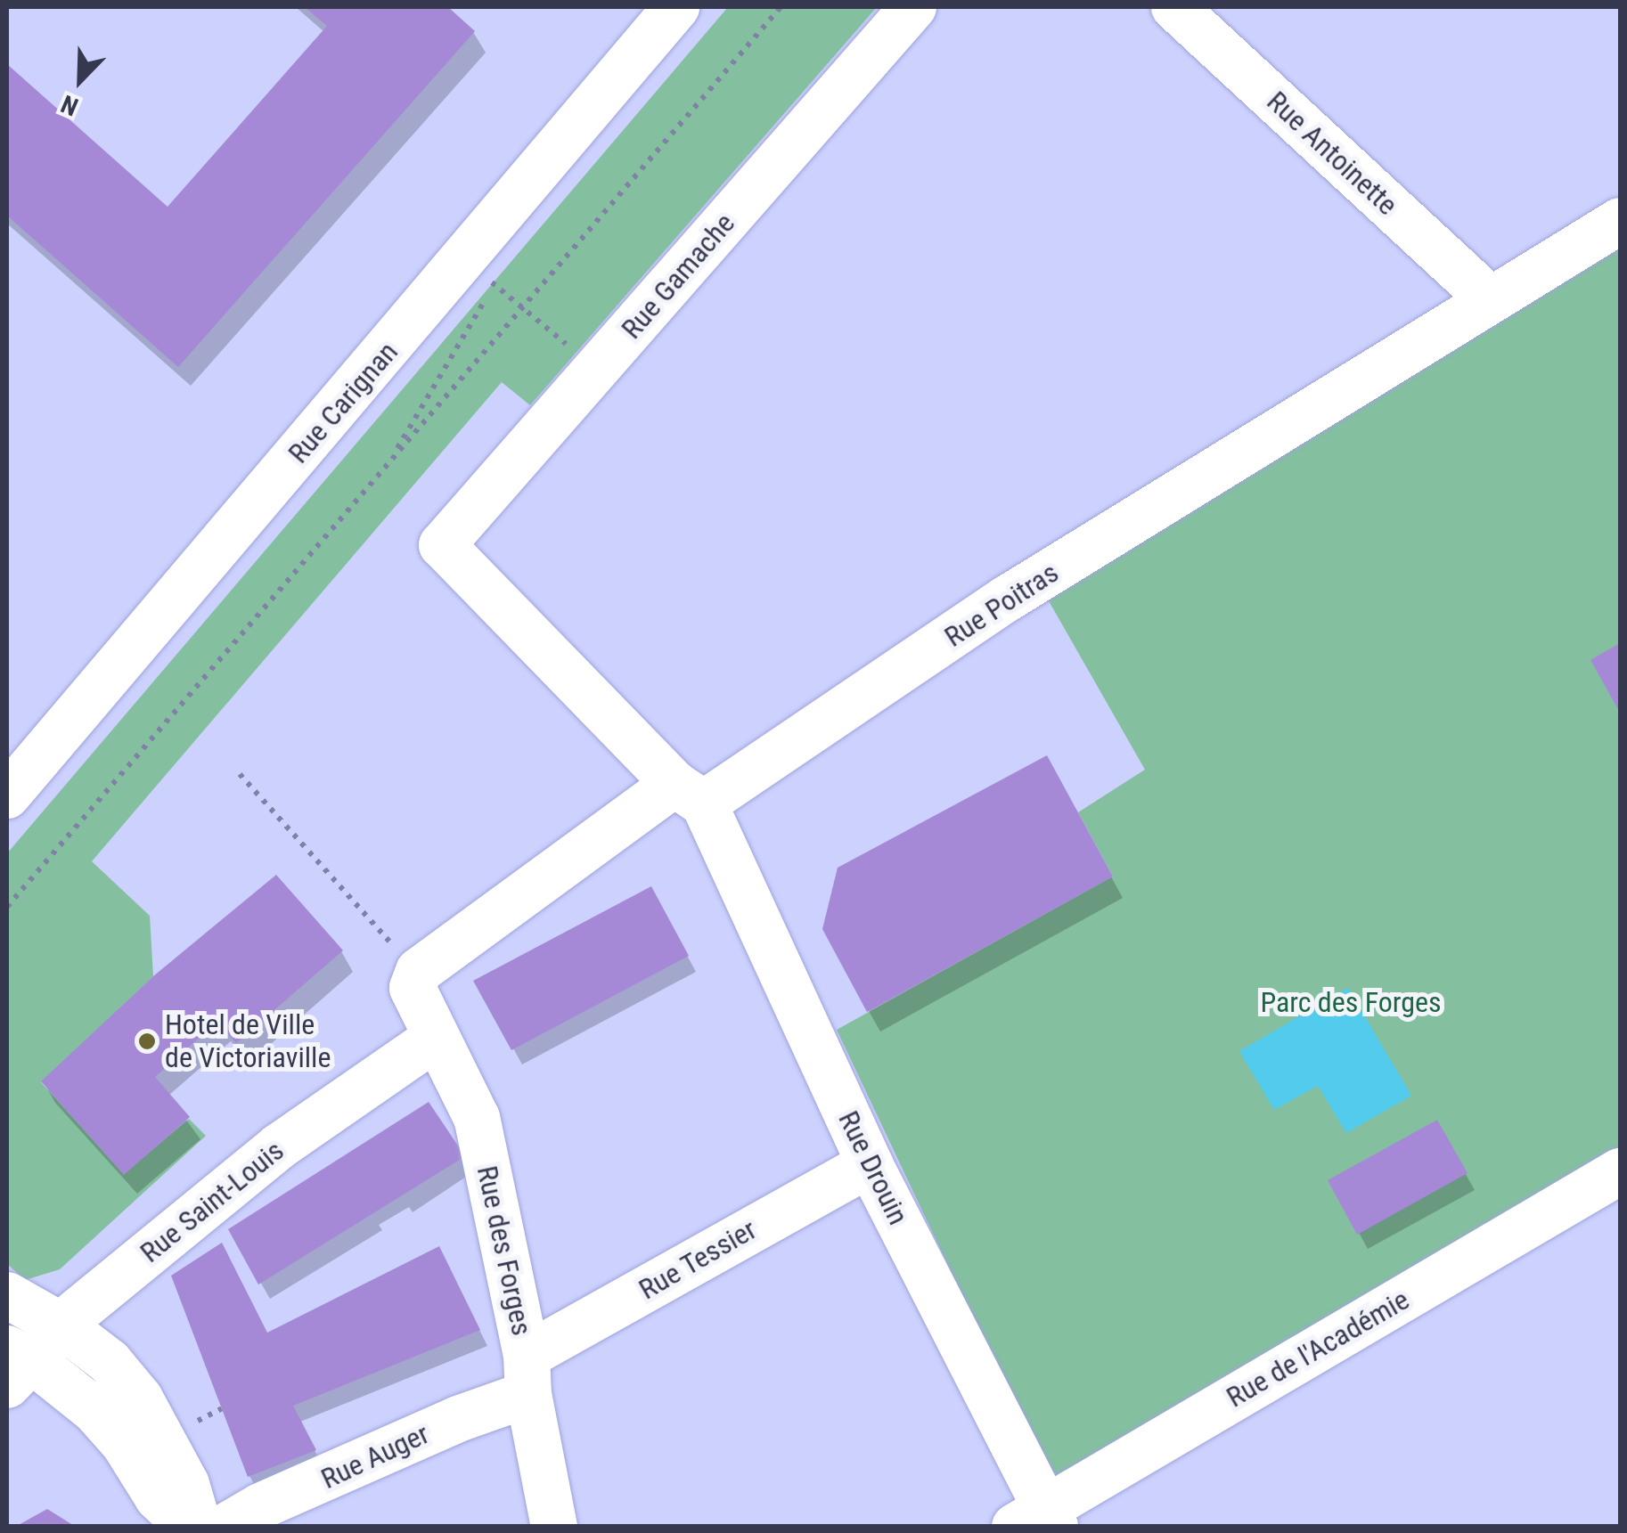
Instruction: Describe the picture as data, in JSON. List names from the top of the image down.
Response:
{
  "streets": {
    "street": [
      "Rue Antoinette",
      "Rue Gamache",
      "Rue Carignan",
      "Rue Poitras",
      "Rue Drouin",
      "Rue Saint-Louis",
      "Rue des Forges",
      "Rue Tessier",
      "Rue de l'Académie",
      "Rue Auger"
    ]
  },
  "crossings": [
    ["Rue Antoinette", "Rue Poitras"],
    ["Rue Gamache", "Rue Drouin"],
    ["Rue Poitras", "Rue Drouin"],
    ["Rue Poitras", "Rue des Forges"],
    ["Rue Drouin", "Rue Tessier"],
    ["Rue Drouin", "Rue de l'Académie"],
    ["Rue Saint-Louis", "Rue des Forges"],
    ["Rue des Forges", "Rue Tessier"],
    ["Rue des Forges", "Rue Auger"],
    ["Rue Tessier", "Rue Auger"]
  ],
  "parks": ["Parc des Forges"],
  "places": ["Hotel de Ville de Victoriaville"],
  "north": "bottom left"
}
